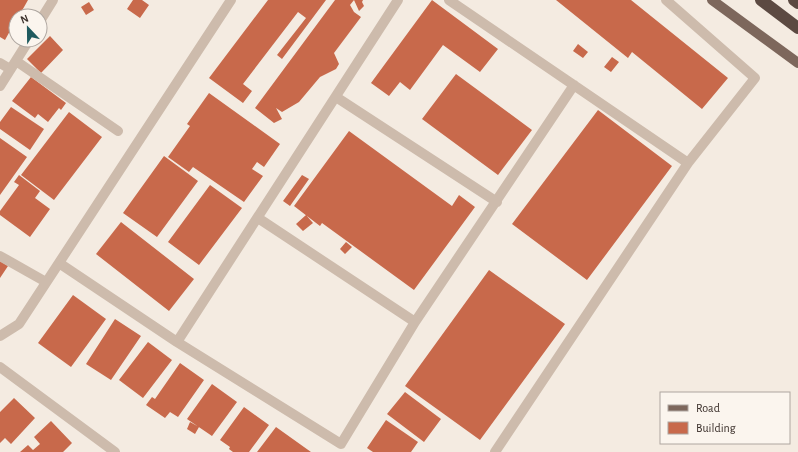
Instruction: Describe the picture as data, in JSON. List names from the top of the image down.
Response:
{
  "legend": ["Road", "Building"],
  "north": "top"
}
